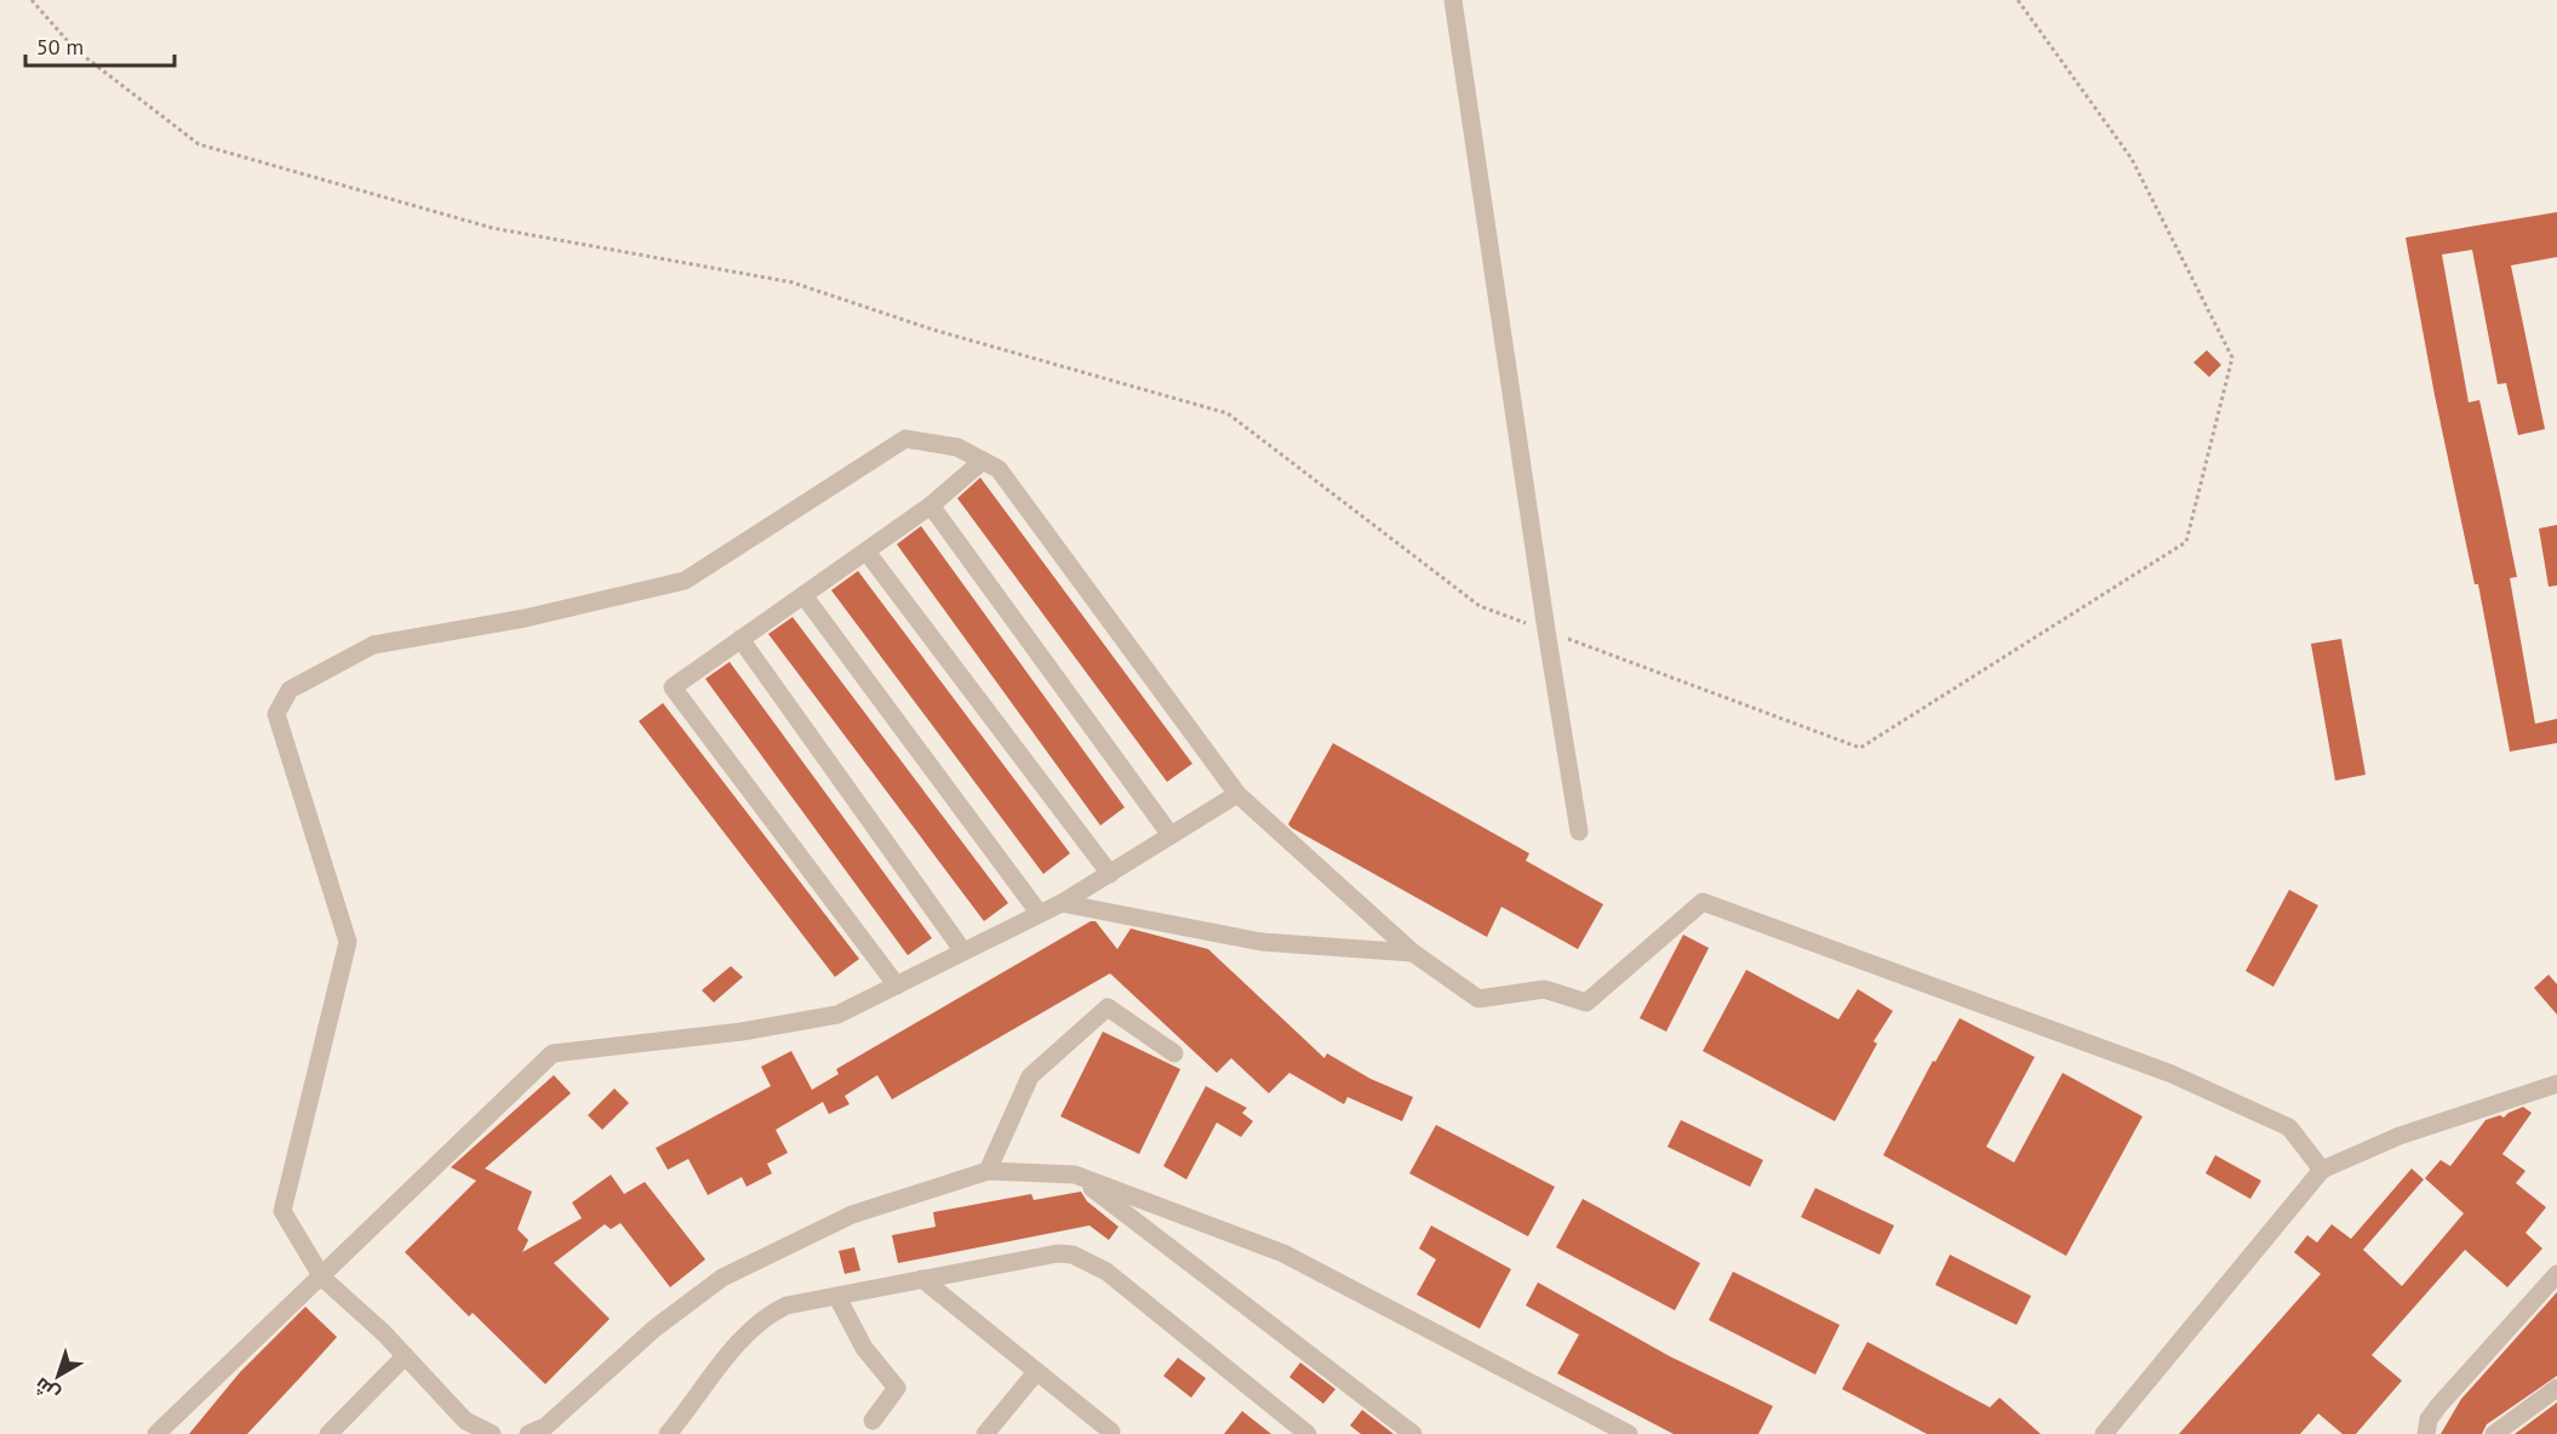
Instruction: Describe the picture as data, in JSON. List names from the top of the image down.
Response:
{
  "scale_bar": "50 m",
  "north": "bottom left"
}
